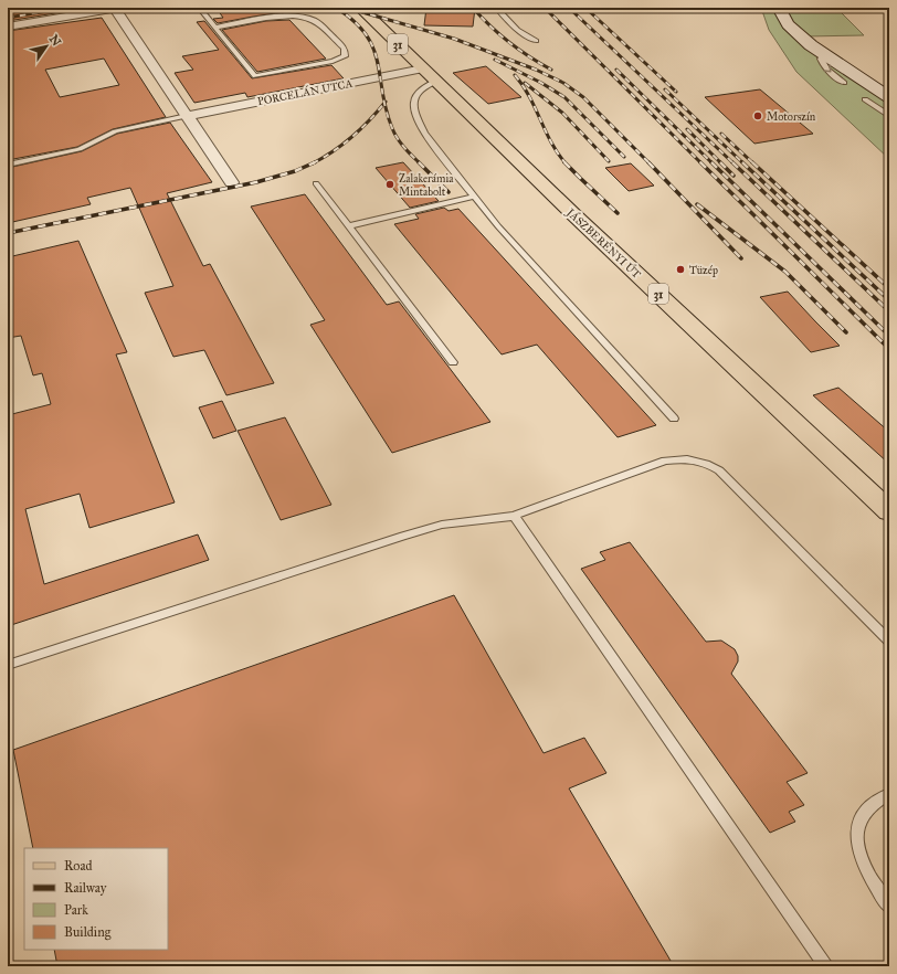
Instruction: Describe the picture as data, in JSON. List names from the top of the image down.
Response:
{
  "streets": {
    "main road": ["31", "JÁSZBERÉNYI ÚT"],
    "street": ["PORCELÁN UTCA"]
  },
  "crossings": [
    ["PORCELÁN UTCA", "JÁSZBERÉNYI ÚT"]
  ],
  "places": ["Motorszín", "Zalakerámia Mintabolt", "Tüzép"],
  "legend": [
    "Road",
    "Railway",
    "Park",
    "Building"
  ],
  "north": "top right"
}
